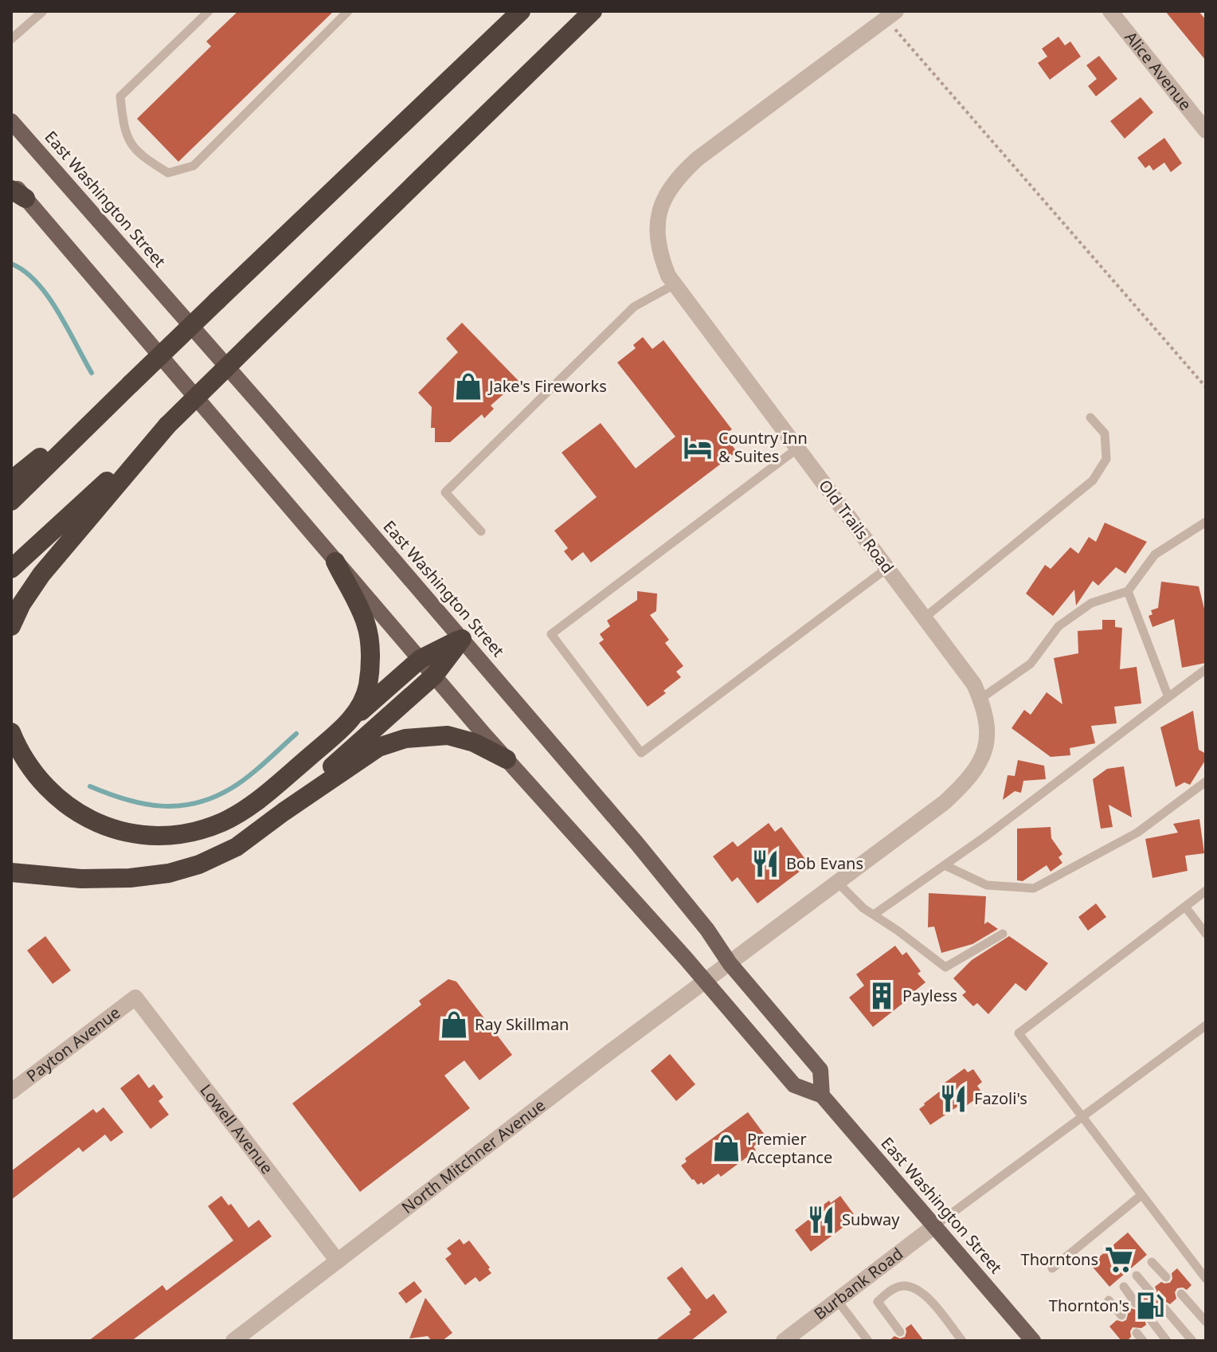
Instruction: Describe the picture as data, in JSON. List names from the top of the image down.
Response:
{
  "streets": {
    "main road": ["East Washington Street"],
    "street": [
      "Alice Avenue",
      "Old Trails Road",
      "Payton Avenue",
      "Lowell Avenue",
      "North Mitchner Avenue",
      "Burbank Road"
    ]
  },
  "crossings": [
    ["East Washington Street", "Old Trails Road"],
    ["East Washington Street", "North Mitchner Avenue"],
    ["East Washington Street", "Burbank Road"],
    ["Old Trails Road", "North Mitchner Avenue"],
    ["Payton Avenue", "Lowell Avenue"],
    ["Lowell Avenue", "North Mitchner Avenue"]
  ],
  "places": {
    "shop": ["Jake's Fireworks", "Ray Skillman", "Premier Acceptance"],
    "hotel": ["Country Inn & Suites"],
    "restaurant": ["Bob Evans", "Fazoli's", "Subway"],
    "building": ["Payless"],
    "supermarket": ["Thorntons"],
    "fuel station": ["Thornton's"]
  }
}
